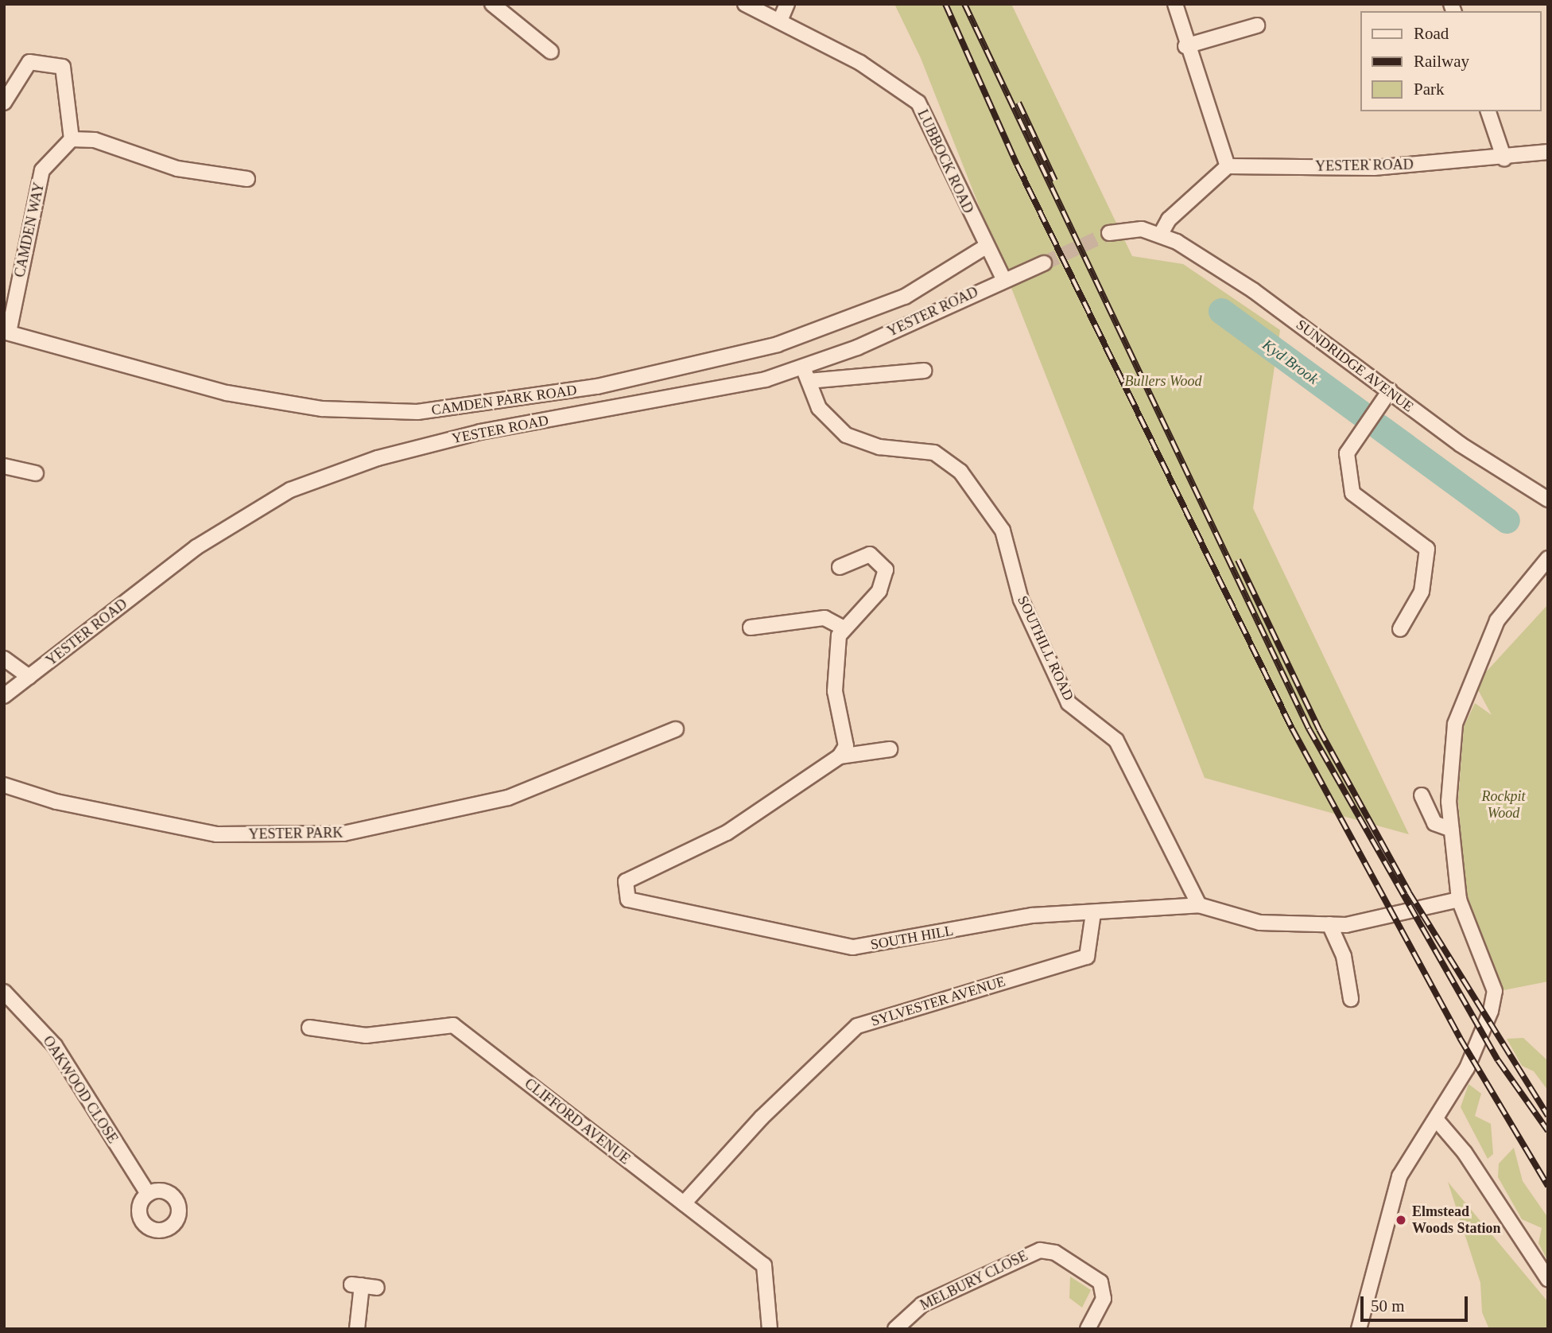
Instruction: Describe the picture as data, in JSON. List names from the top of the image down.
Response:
{
  "streets": {
    "street": [
      "LUBBOCK ROAD",
      "YESTER ROAD",
      "CAMDEN WAY",
      "SUNDRIDGE AVENUE",
      "CAMDEN PARK ROAD",
      "SOUTHILL ROAD",
      "YESTER PARK",
      "SOUTH HILL",
      "SYLVESTER AVENUE",
      "OAKWOOD CLOSE",
      "CLIFFORD AVENUE",
      "MELBURY CLOSE"
    ]
  },
  "crossings": [
    ["LUBBOCK ROAD", "YESTER ROAD"],
    ["LUBBOCK ROAD", "CAMDEN PARK ROAD"],
    ["YESTER ROAD", "SOUTHILL ROAD"],
    ["CAMDEN WAY", "CAMDEN PARK ROAD"],
    ["SOUTHILL ROAD", "SOUTH HILL"],
    ["SOUTH HILL", "SYLVESTER AVENUE"],
    ["SYLVESTER AVENUE", "CLIFFORD AVENUE"]
  ],
  "water": ["Kyd Brook"],
  "parks": ["Bullers Wood", "Rockpit Wood"],
  "places": ["Elmstead Woods Station"],
  "legend": ["Road", "Railway", "Park"],
  "scale_bar": "50 m"
}
